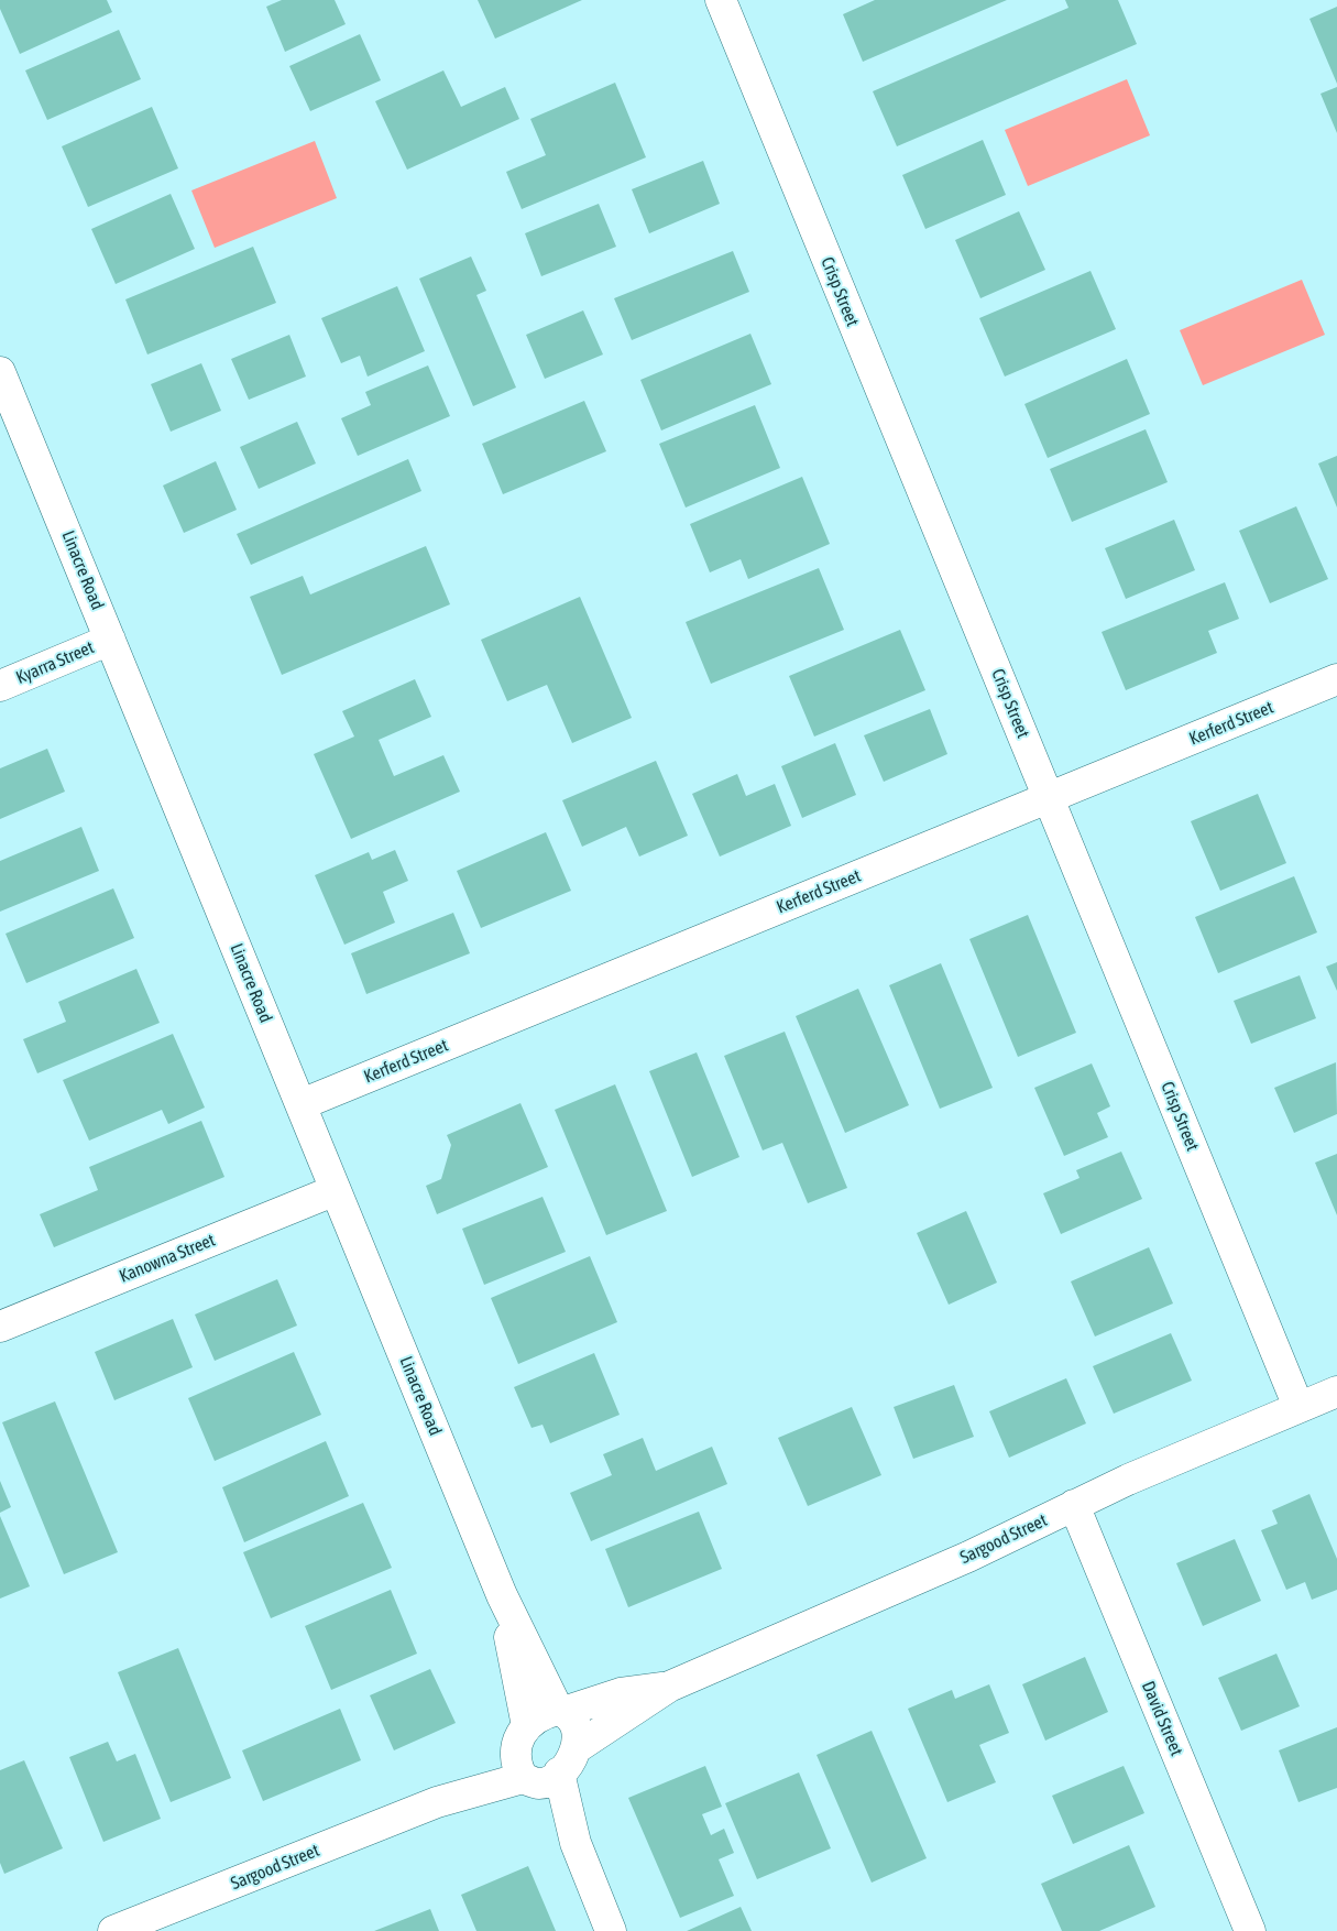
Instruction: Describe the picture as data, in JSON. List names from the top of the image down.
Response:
{
  "streets": {
    "street": [
      "Crisp Street",
      "Linacre Road",
      "Kyarra Street",
      "Kerferd Street",
      "Kanowna Street",
      "Sargood Street",
      "David Street"
    ]
  },
  "crossings": [
    ["Crisp Street", "Kerferd Street"],
    ["Crisp Street", "Sargood Street"],
    ["Linacre Road", "Kyarra Street"],
    ["Linacre Road", "Kerferd Street"],
    ["Linacre Road", "Kanowna Street"],
    ["Linacre Road", "Sargood Street"],
    ["Sargood Street", "David Street"]
  ]
}
